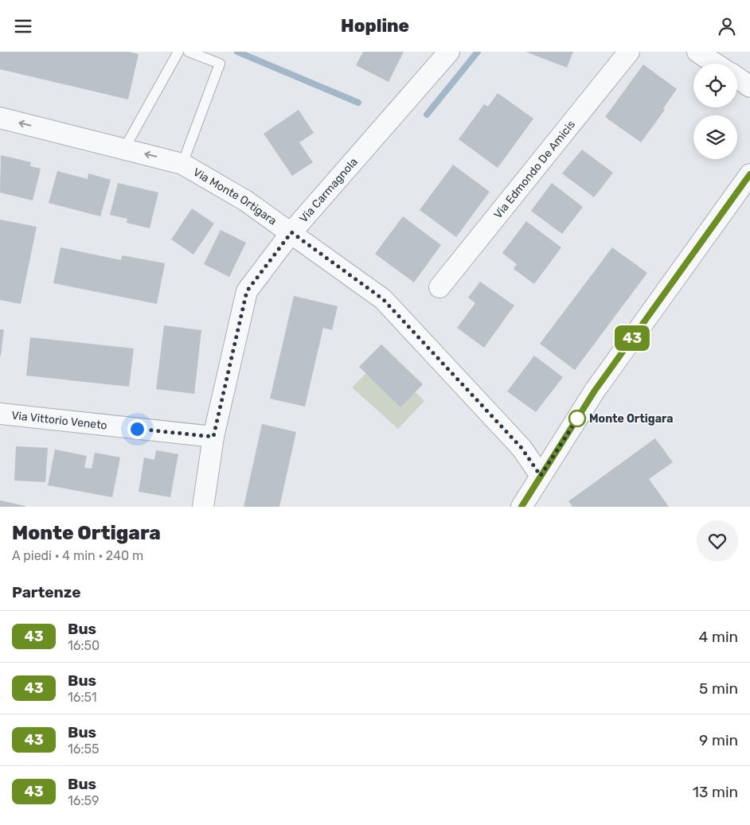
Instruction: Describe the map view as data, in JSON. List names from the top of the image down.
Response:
{
  "streets": {
    "street": [
      "Via Edmondo De Amicis",
      "Via Carmagnola",
      "Via Monte Ortigara",
      "Via Vittorio Veneto"
    ]
  },
  "crossings": [
    ["Via Carmagnola", "Via Monte Ortigara"],
    ["Via Carmagnola", "Via Vittorio Veneto"]
  ],
  "places": ["Monte Ortigara"],
  "lines": ["bus line 43"],
  "page": {
    "header": "Hopline",
    "on_map": "43",
    "heading": [
      ["Monte Ortigara", "A piedi · 4 min · 240 m"],
      "Partenze"
    ],
    "list": [
      {
        "mark": "43",
        "name": "Bus",
        "note": "16:50",
        "value": "4 min"
      },
      {
        "mark": "43",
        "name": "Bus",
        "note": "16:51",
        "value": "5 min"
      },
      {
        "mark": "43",
        "name": "Bus",
        "note": "16:55",
        "value": "9 min"
      },
      {
        "mark": "43",
        "name": "Bus",
        "note": "16:59",
        "value": "13 min"
      }
    ]
  }
}
